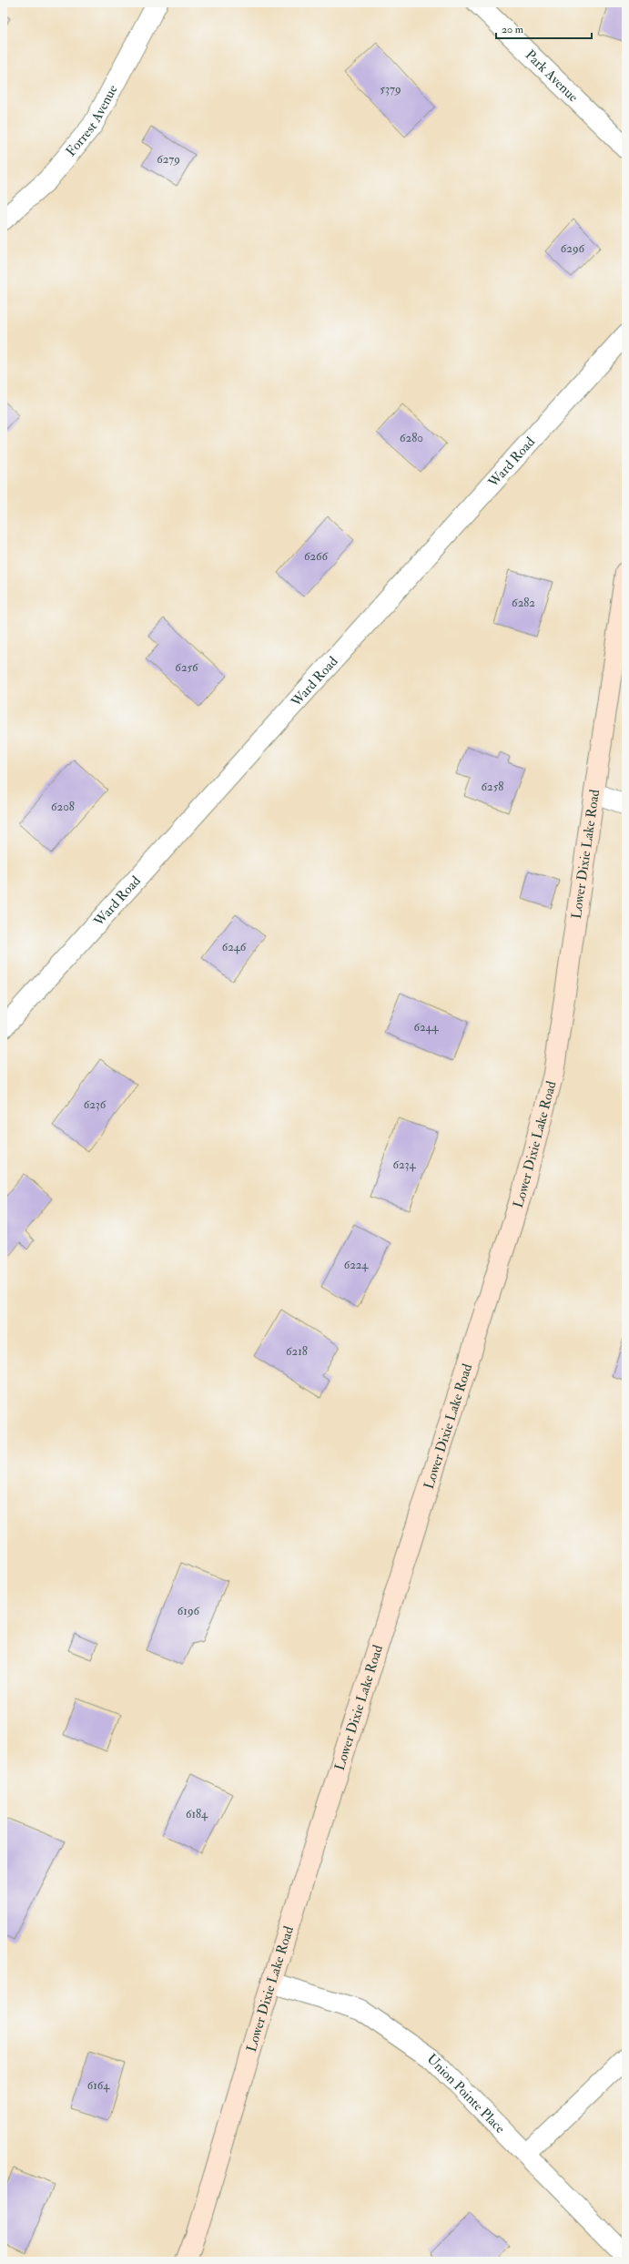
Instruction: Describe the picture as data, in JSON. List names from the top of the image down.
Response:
{
  "streets": {
    "street": [
      "Park Avenue",
      "Forrest Avenue",
      "Ward Road",
      "Lower Dixie Lake Road",
      "Union Pointe Place"
    ]
  },
  "crossings": [
    ["Lower Dixie Lake Road", "Union Pointe Place"]
  ],
  "house_numbers": [
    "5379",
    "6279",
    "6296",
    "6280",
    "6266",
    "6282",
    "6256",
    "6258",
    "6208",
    "6246",
    "6244",
    "6236",
    "6234",
    "6224",
    "6218",
    "6196",
    "6184",
    "6164"
  ],
  "scale_bar": "20 m"
}
